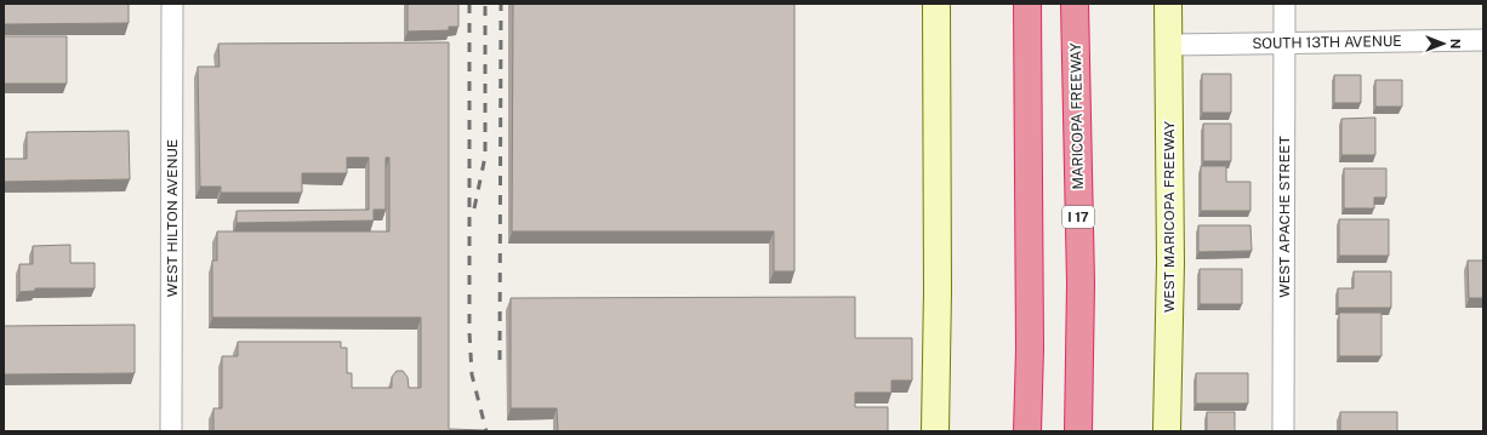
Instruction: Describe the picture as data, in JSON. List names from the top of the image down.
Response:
{
  "streets": {
    "highway": ["MARICOPA FREEWAY", "I 17"],
    "main road": ["WEST MARICOPA FREEWAY"],
    "street": ["SOUTH 13TH AVENUE", "WEST APACHE STREET", "WEST HILTON AVENUE"]
  },
  "crossings": [
    ["SOUTH 13TH AVENUE", "WEST MARICOPA FREEWAY"],
    ["SOUTH 13TH AVENUE", "WEST APACHE STREET"]
  ],
  "north": "right"
}
